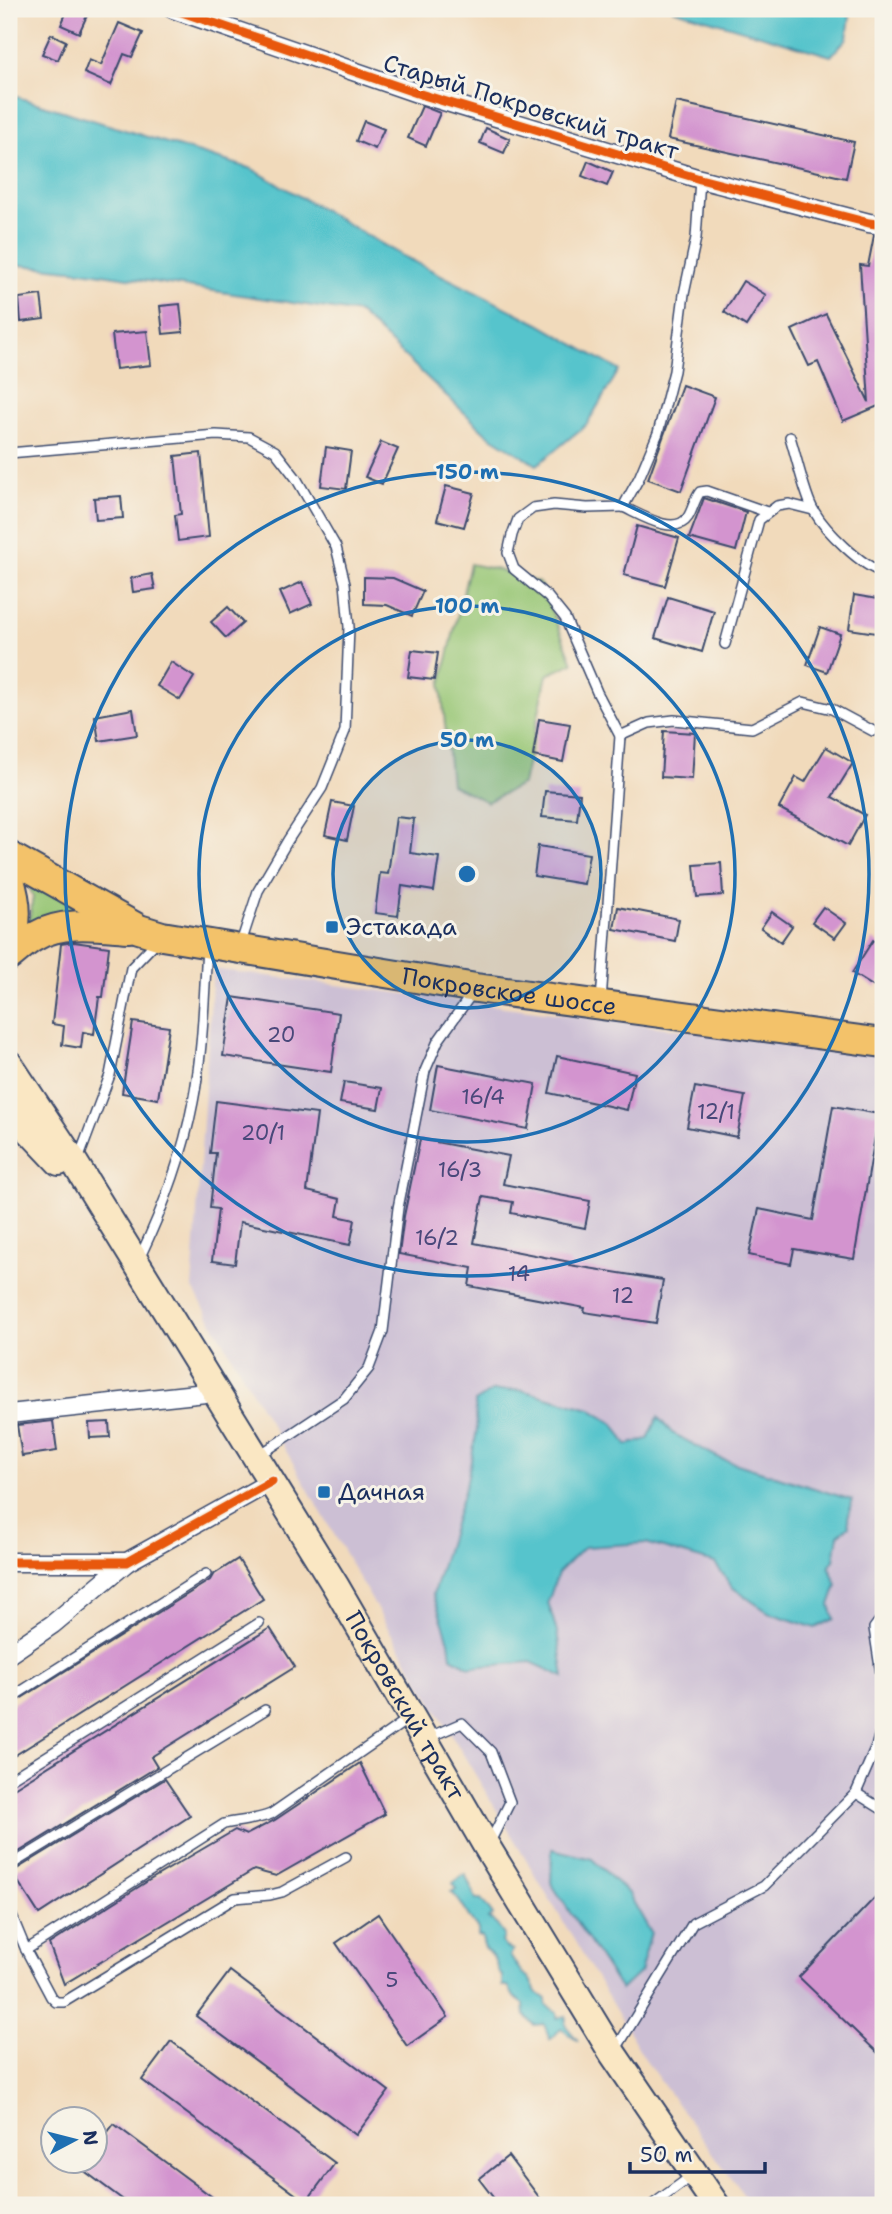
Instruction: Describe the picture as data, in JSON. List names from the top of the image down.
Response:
{
  "streets": {
    "main road": ["Покровское шоссе", "Покровский тракт"],
    "street": ["Старый Покровский тракт"]
  },
  "places": {
    "transit": ["Эстакада", "Дачная"]
  },
  "house_numbers": [
    "20",
    "16/4",
    "12/1",
    "20/1",
    "16/3",
    "16/2",
    "14",
    "12",
    "5"
  ],
  "scale_bar": "50 m",
  "north": "right",
  "rings": ["150 m", "100 m", "50 m"]
}
